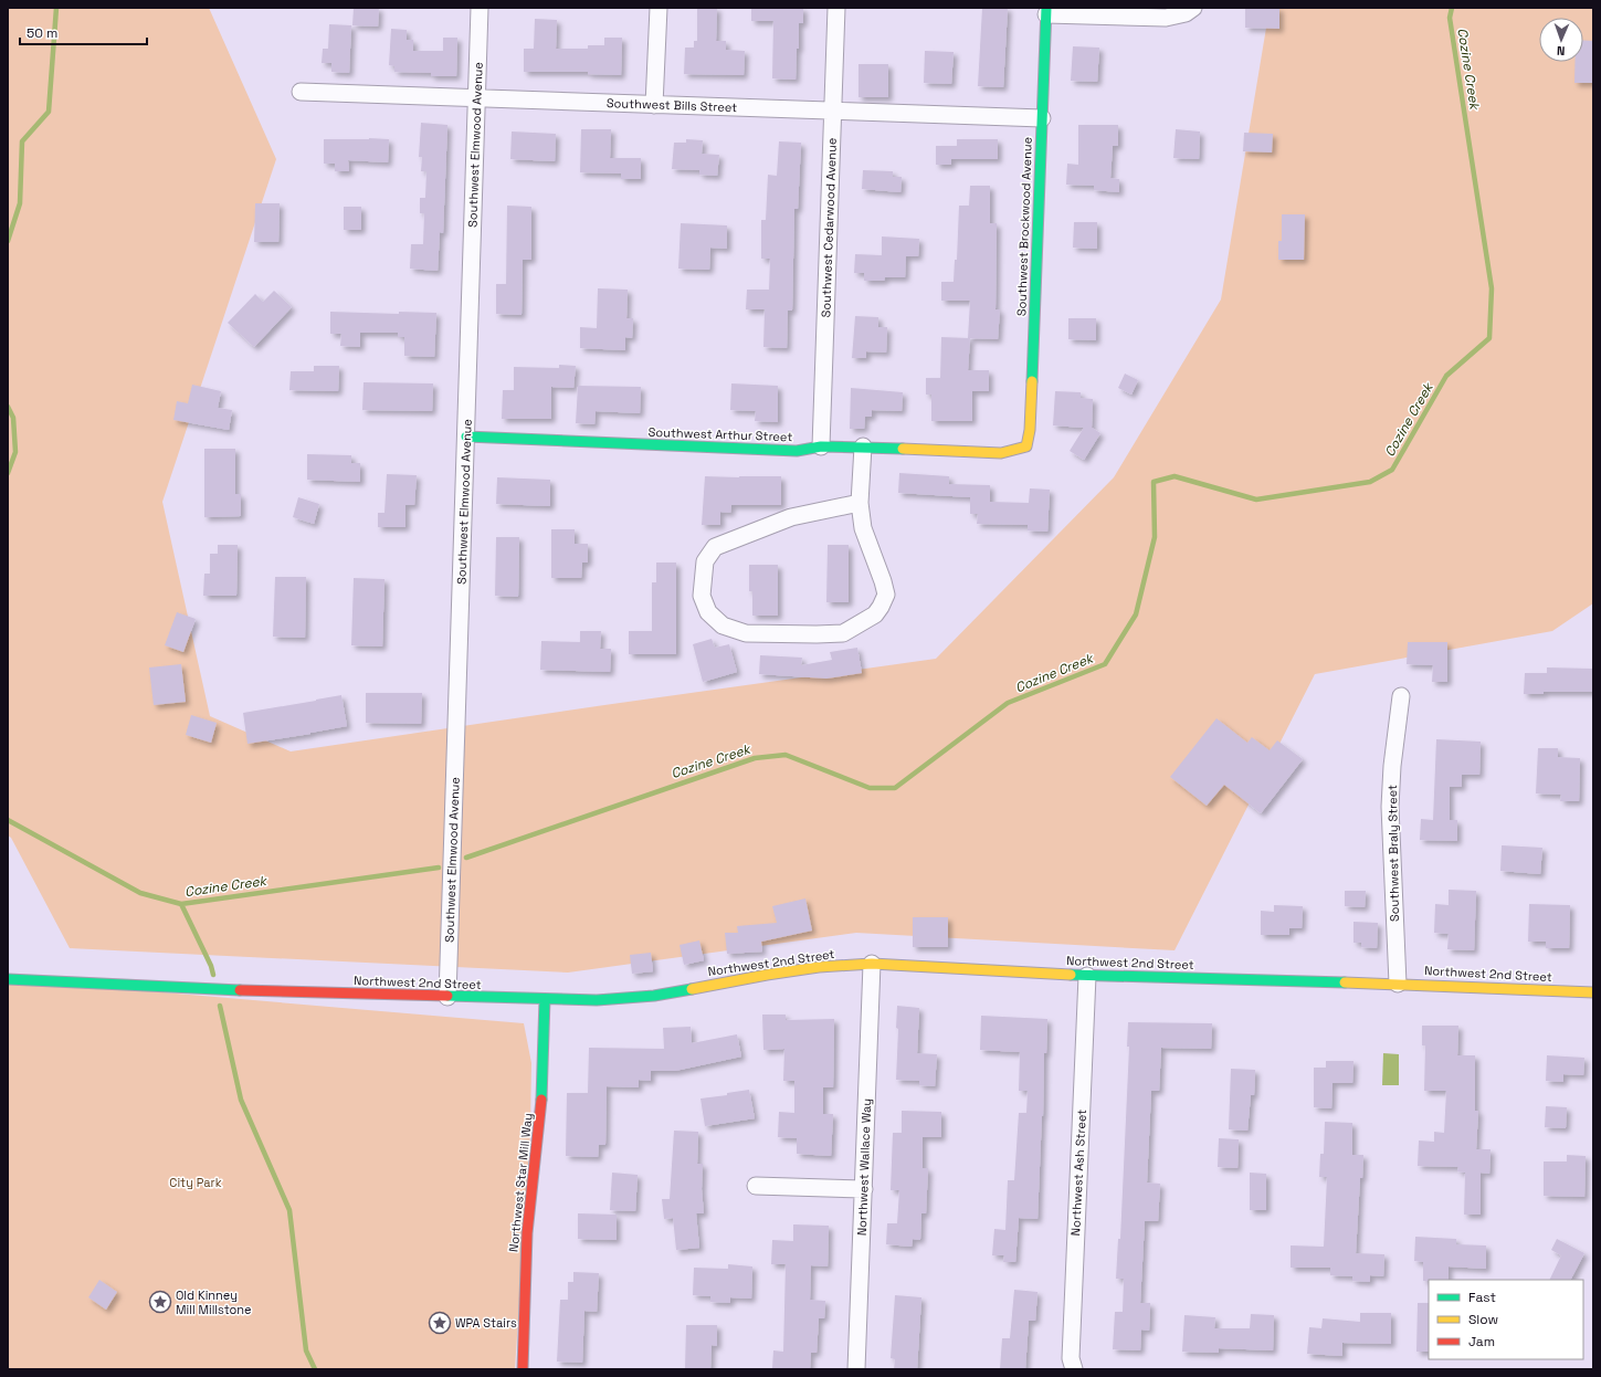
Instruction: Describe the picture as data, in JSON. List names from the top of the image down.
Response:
{
  "streets": {
    "main road": [
      "Southwest Brockwood Avenue",
      "Southwest Arthur Street",
      "Northwest 2nd Street",
      "Northwest Star Mill Way"
    ],
    "street": [
      "Southwest Bills Street",
      "Southwest Elmwood Avenue",
      "Southwest Cedarwood Avenue",
      "Southwest Braly Street",
      "Northwest Wallace Way",
      "Northwest Ash Street"
    ]
  },
  "crossings": [
    ["Southwest Bills Street", "Southwest Elmwood Avenue"],
    ["Southwest Bills Street", "Southwest Brockwood Avenue"],
    ["Southwest Bills Street", "Southwest Cedarwood Avenue"],
    ["Southwest Elmwood Avenue", "Southwest Arthur Street"],
    ["Southwest Elmwood Avenue", "Northwest 2nd Street"],
    ["Southwest Brockwood Avenue", "Southwest Arthur Street"],
    ["Southwest Cedarwood Avenue", "Southwest Arthur Street"],
    ["Southwest Braly Street", "Northwest 2nd Street"],
    ["Northwest 2nd Street", "Northwest Wallace Way"],
    ["Northwest 2nd Street", "Northwest Ash Street"],
    ["Northwest 2nd Street", "Northwest Star Mill Way"]
  ],
  "water": ["Cozine Creek"],
  "parks": ["City Park"],
  "places": {
    "place": ["Old Kinney Mill Millstone", "WPA Stairs"]
  },
  "legend": ["Fast", "Slow", "Jam"],
  "scale_bar": "50 m",
  "north": "bottom"
}
